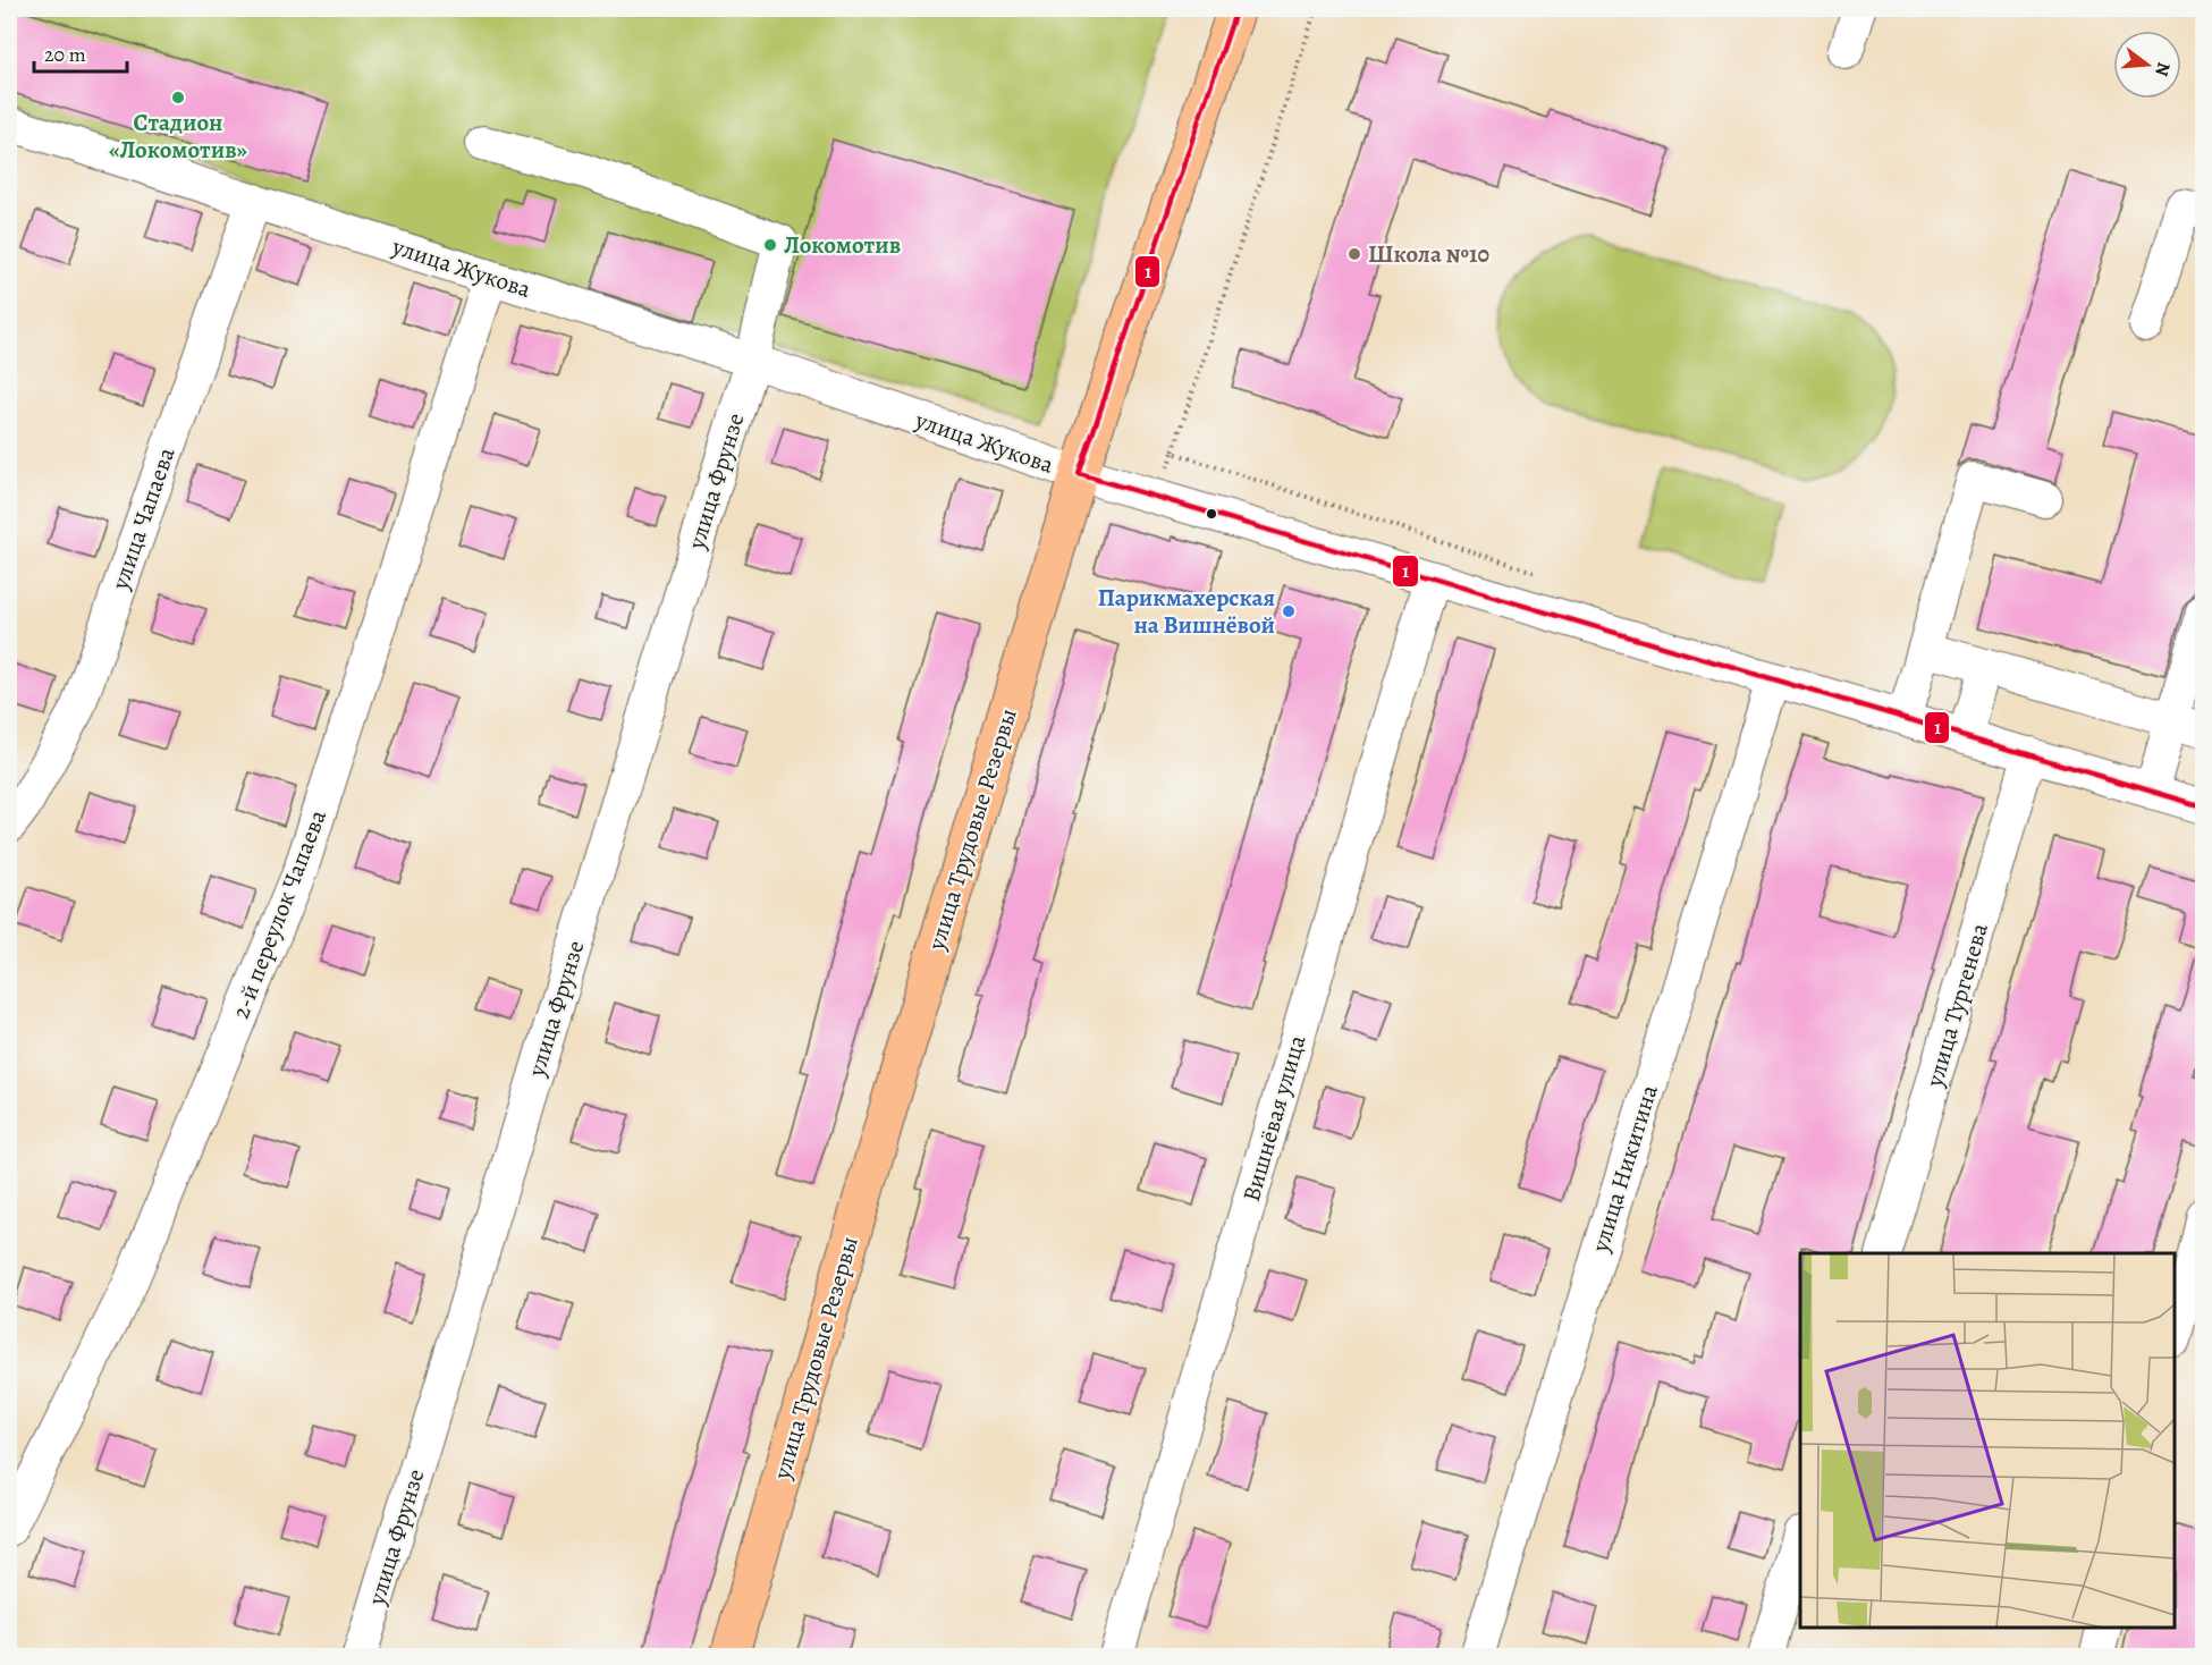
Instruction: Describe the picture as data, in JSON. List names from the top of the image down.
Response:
{
  "streets": {
    "main road": ["улица Трудовые Резервы"],
    "street": [
      "улица Жукова",
      "улица Фрунзе",
      "улица Чапаева",
      "2-й переулок Чапаева",
      "улица Тургенева",
      "Вишнёвая улица",
      "улица Никитина"
    ]
  },
  "crossings": [
    ["улица Жукова", "улица Фрунзе"],
    ["улица Жукова", "улица Чапаева"],
    ["улица Жукова", "улица Трудовые Резервы"],
    ["улица Жукова", "2-й переулок Чапаева"],
    ["улица Жукова", "улица Тургенева"],
    ["улица Жукова", "Вишнёвая улица"],
    ["улица Жукова", "улица Никитина"]
  ],
  "places": [
    "Стадион «Локомотив»",
    "Локомотив",
    "Школа №10",
    "Парикмахерская на Вишнёвой"
  ],
  "lines": ["transit line 1"],
  "scale_bar": "20 m",
  "north": "right"
}
